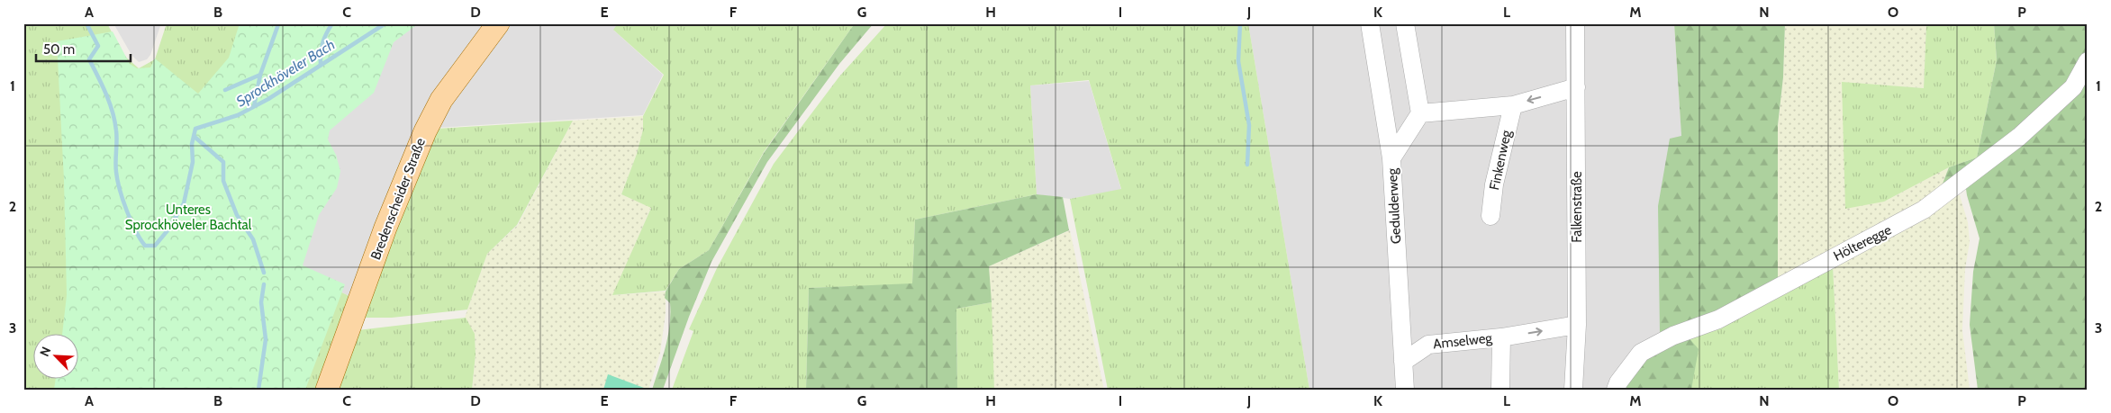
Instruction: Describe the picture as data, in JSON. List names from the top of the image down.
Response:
{
  "streets": {
    "main road": ["Bredenscheider Straße"],
    "street": [
      "Finkenweg",
      "Gedulderweg",
      "Falkenstraße",
      "Hölteregge",
      "Amselweg"
    ]
  },
  "crossings": [
    ["Gedulderweg", "Amselweg"],
    ["Falkenstraße", "Amselweg"]
  ],
  "water": ["Sprockhöveler Bach"],
  "parks": ["Unteres Sprockhöveler Bachtal"],
  "scale_bar": "50 m",
  "north": "top left",
  "grid": {
    "columns": [
      "A",
      "B",
      "C",
      "D",
      "E",
      "F",
      "G",
      "H",
      "I",
      "J",
      "K",
      "L",
      "M",
      "N",
      "O",
      "P"
    ],
    "rows": ["1", "2", "3"]
  }
}
